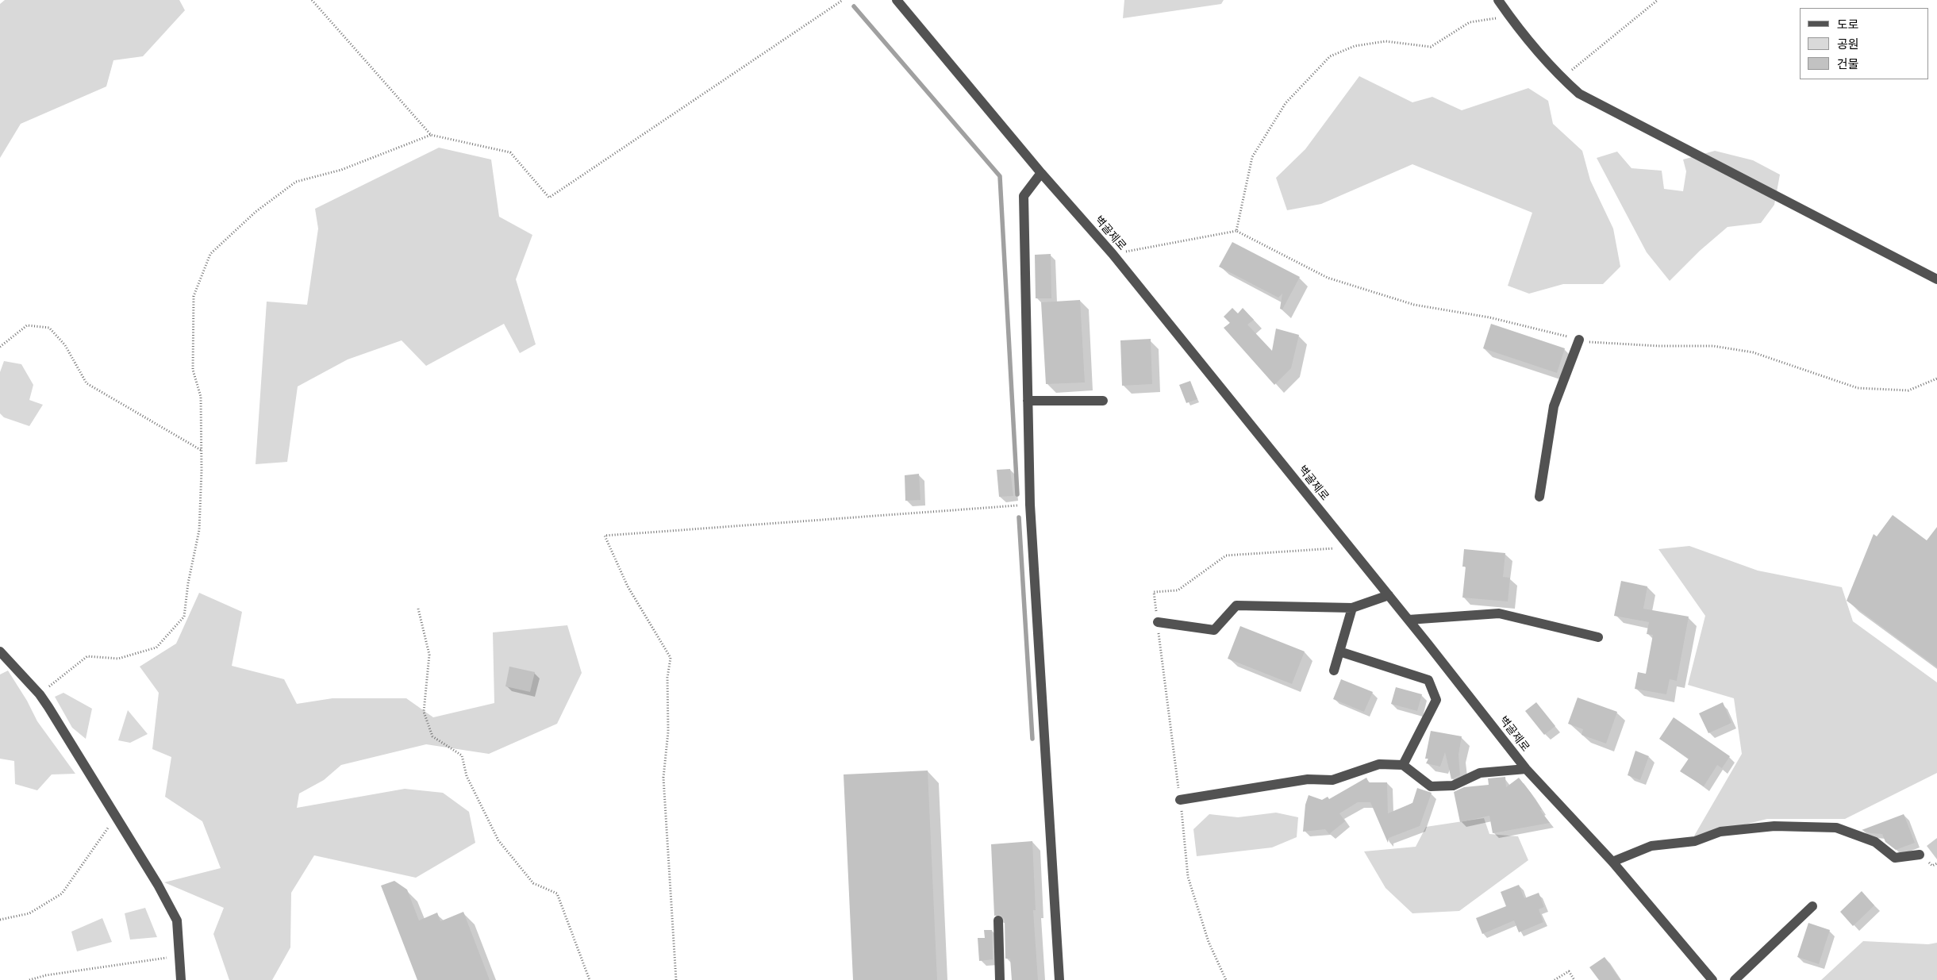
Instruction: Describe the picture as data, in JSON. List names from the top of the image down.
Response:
{
  "streets": {
    "street": ["벽골제로"]
  },
  "legend": ["도로", "공원", "건물"]
}
